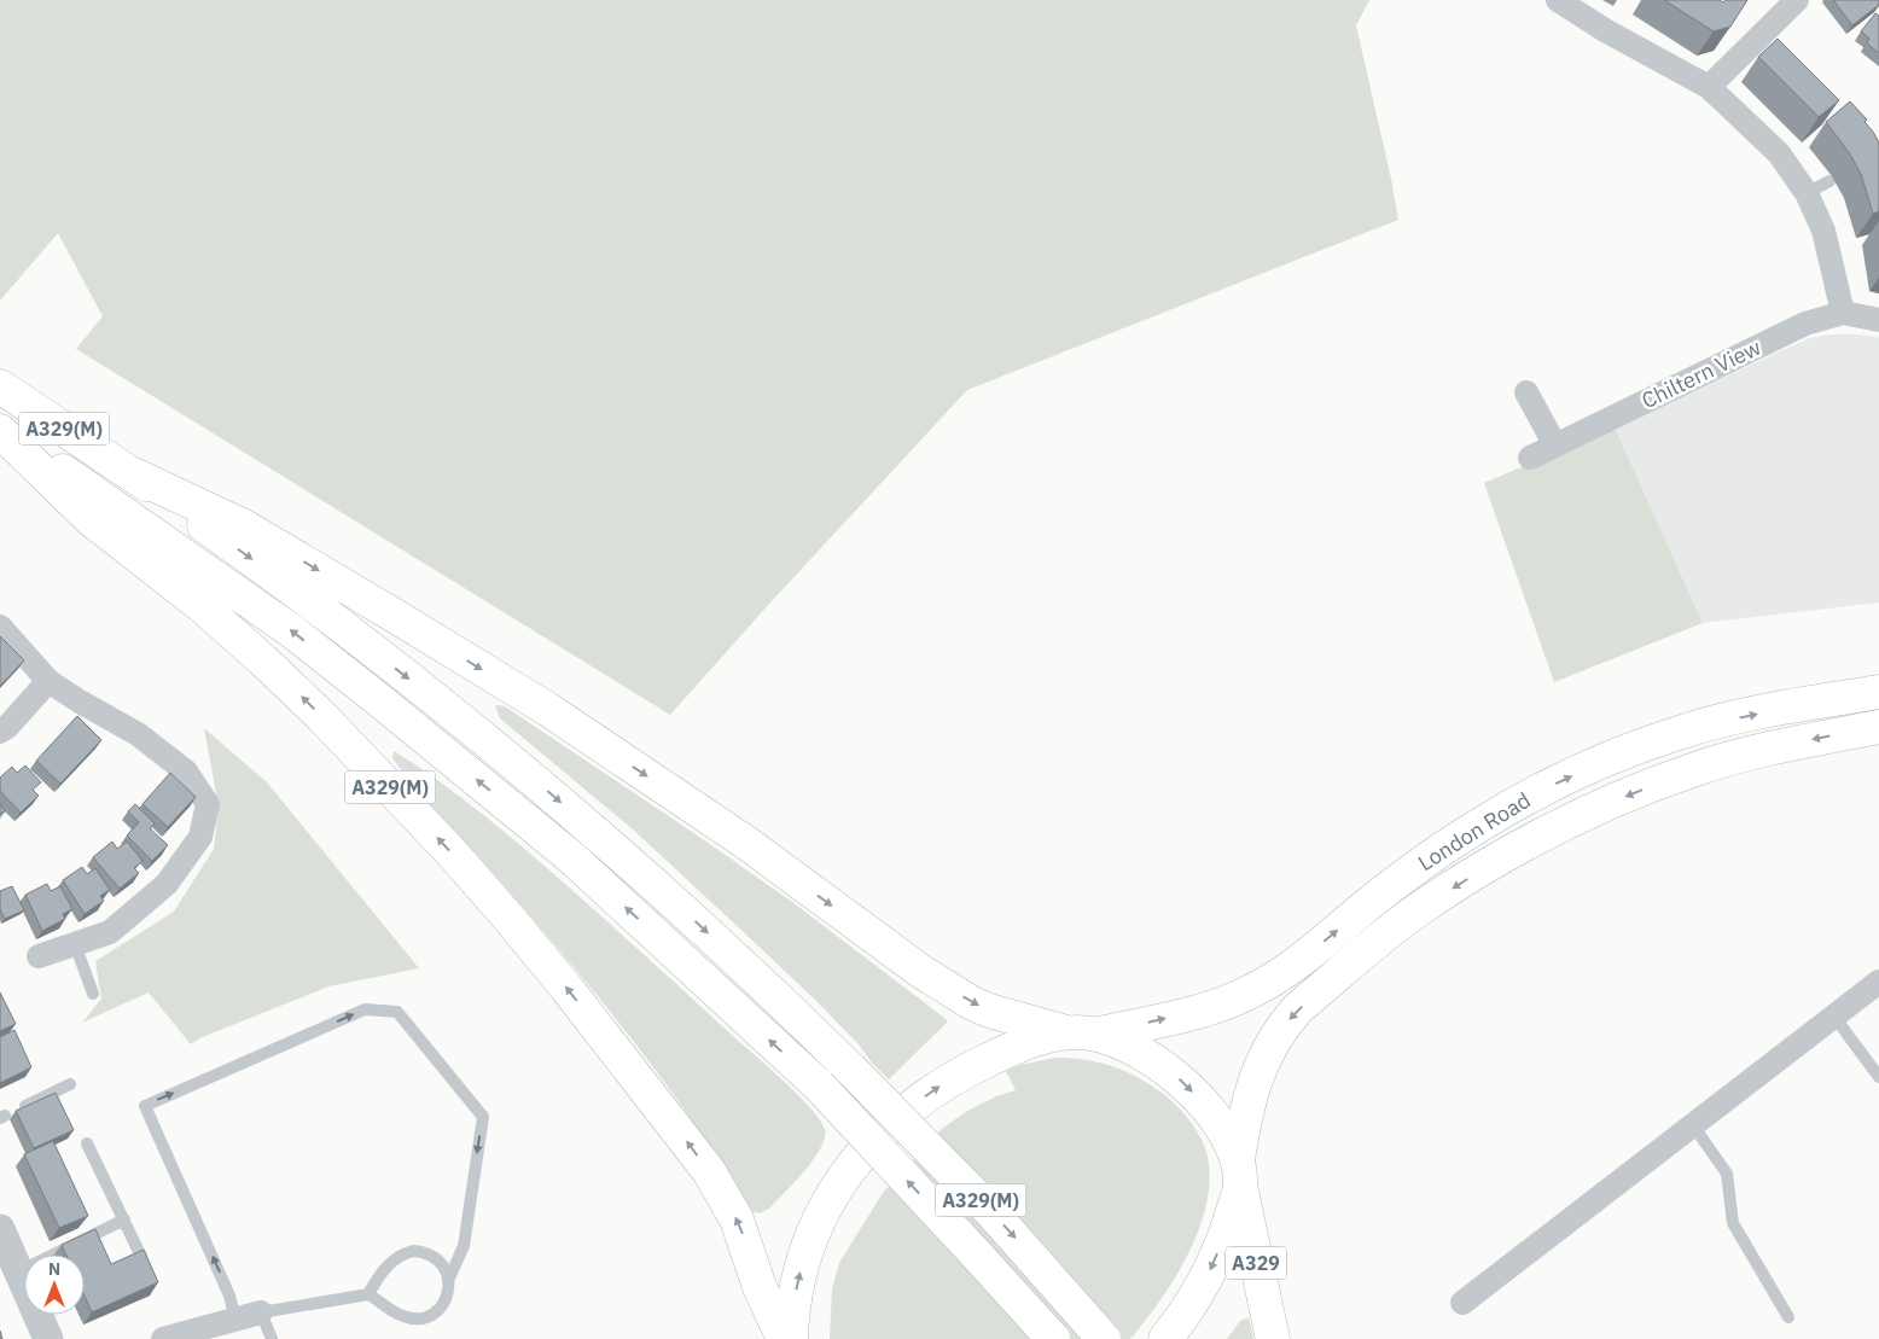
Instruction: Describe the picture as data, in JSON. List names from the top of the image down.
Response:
{
  "streets": {
    "main road": ["A329(M)", "London Road", "A329"],
    "street": ["Chiltern View"]
  },
  "crossings": [
    ["London Road", "A329"]
  ],
  "north": "top"
}
